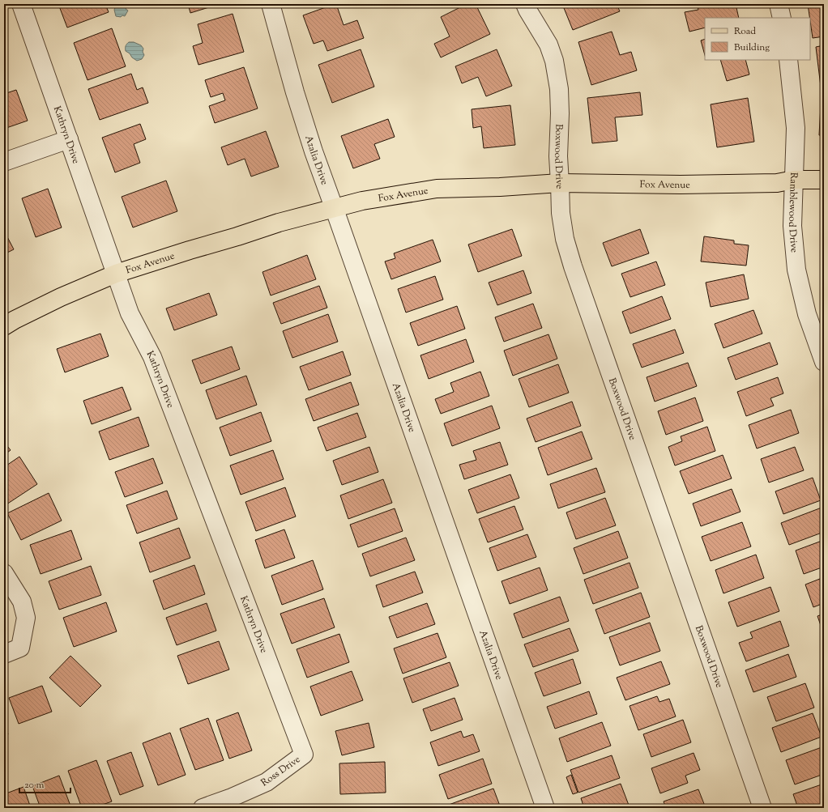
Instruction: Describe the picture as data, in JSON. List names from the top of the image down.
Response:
{
  "streets": {
    "main road": ["Fox Avenue"],
    "street": [
      "Kathryn Drive",
      "Boxwood Drive",
      "Azalia Drive",
      "Ramblewood Drive",
      "Ross Drive"
    ]
  },
  "crossings": [
    ["Kathryn Drive", "Fox Avenue"],
    ["Kathryn Drive", "Ross Drive"],
    ["Boxwood Drive", "Fox Avenue"],
    ["Azalia Drive", "Fox Avenue"],
    ["Fox Avenue", "Ramblewood Drive"]
  ],
  "legend": ["Road", "Building"],
  "scale_bar": "20 m"
}
